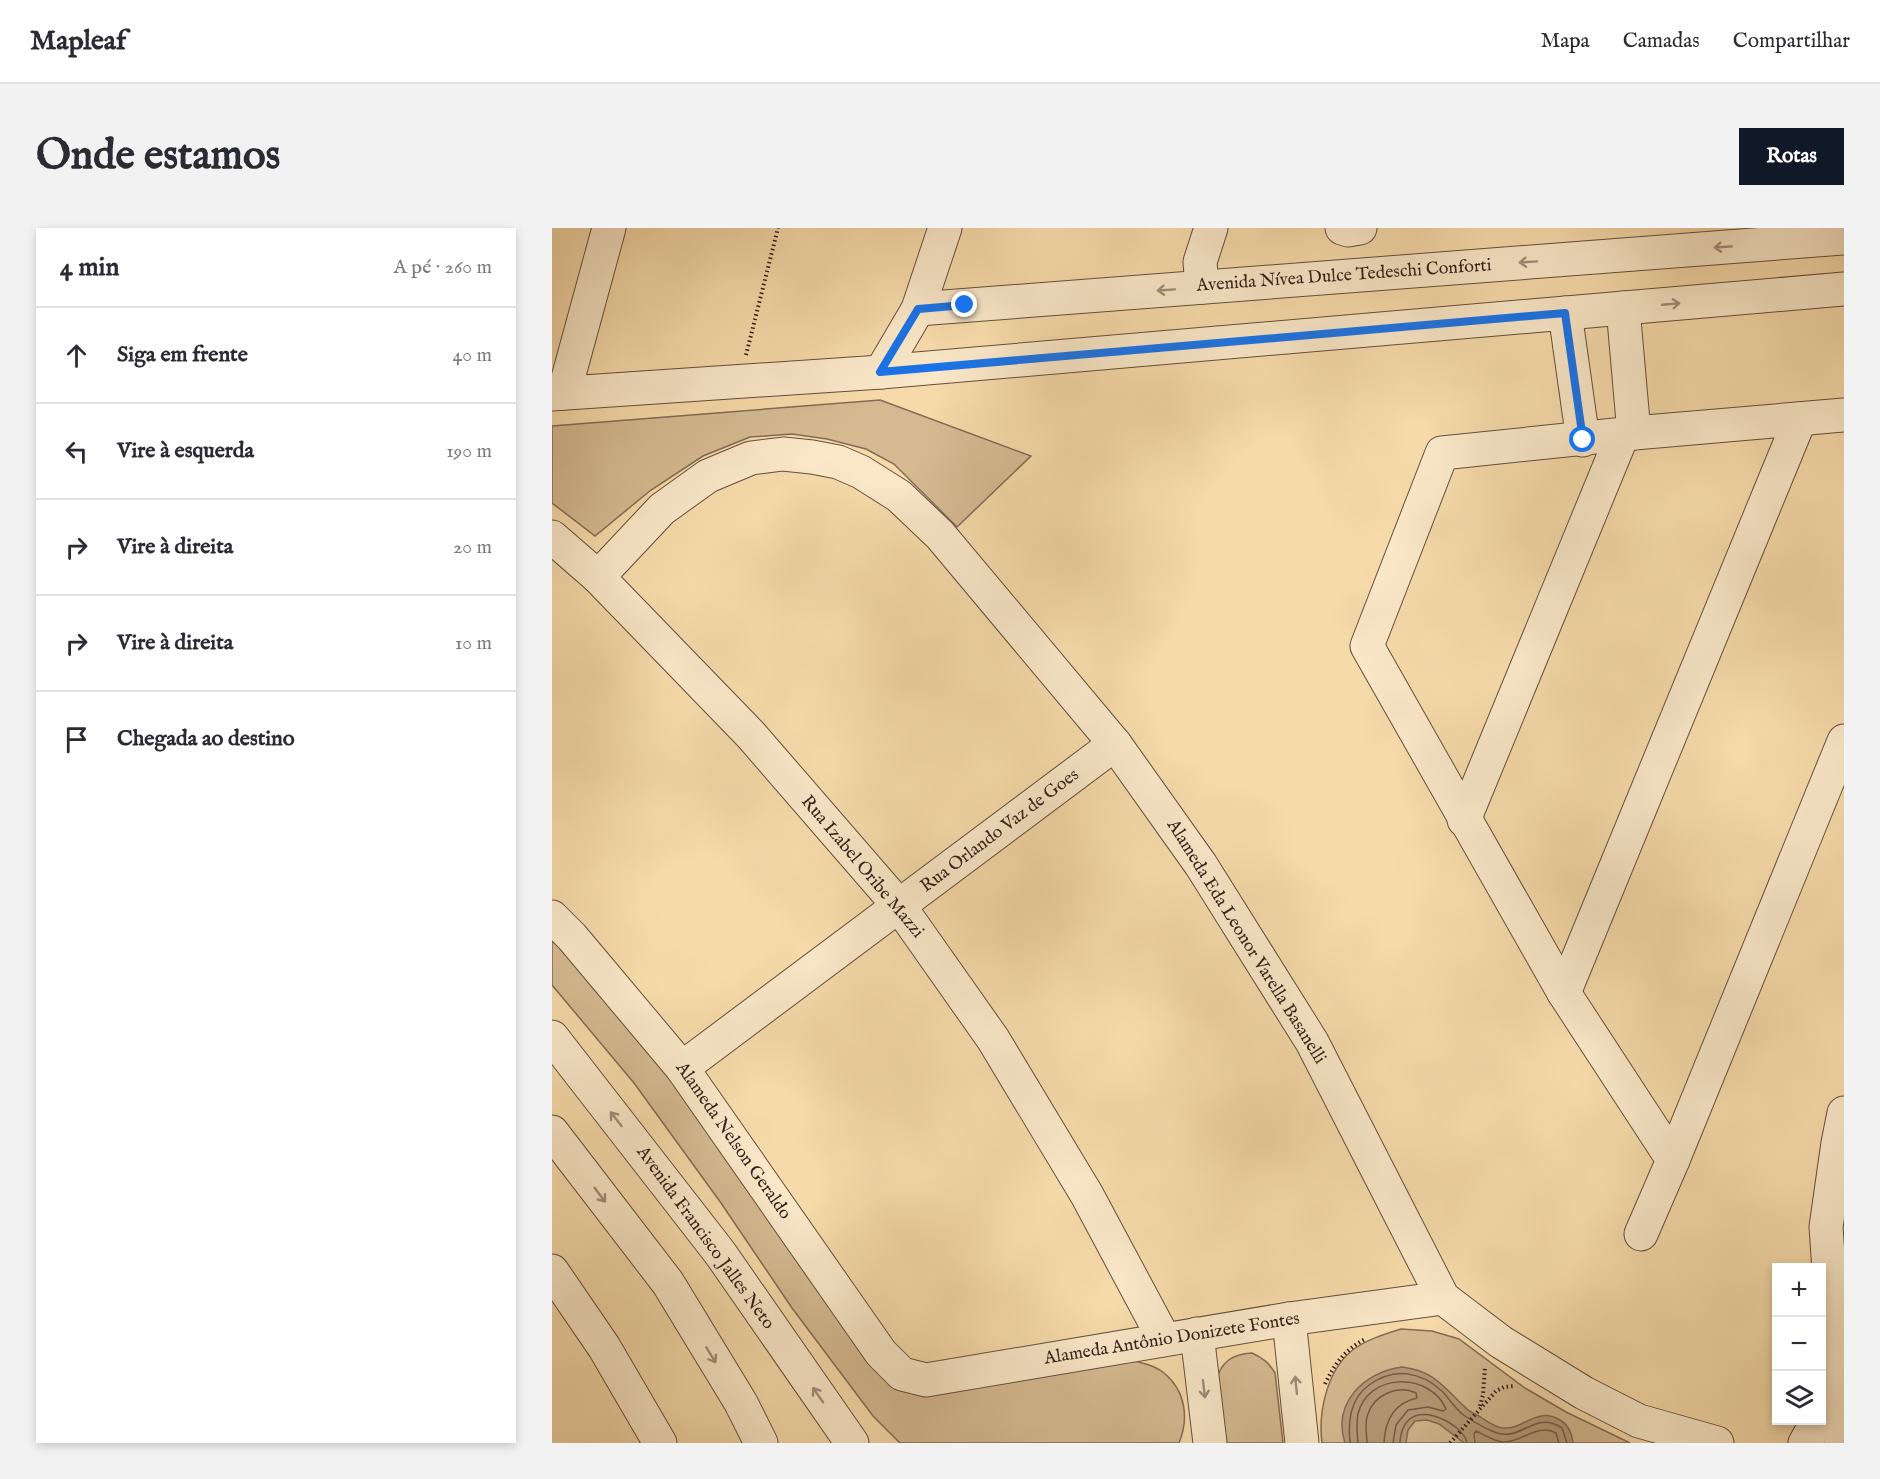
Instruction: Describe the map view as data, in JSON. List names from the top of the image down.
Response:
{
  "streets": {
    "street": [
      "Avenida Nívea Dulce Tedeschi Conforti",
      "Rua Orlando Vaz de Goes",
      "Rua Izabel Oribe Mazzi",
      "Alameda Eda Leonor Varella Basanelli",
      "Alameda Nelson Geraldo",
      "Avenida Francisco Jalles Neto",
      "Alameda Antônio Donizete Fontes"
    ]
  },
  "crossings": [
    ["Rua Orlando Vaz de Goes", "Rua Izabel Oribe Mazzi"],
    ["Rua Orlando Vaz de Goes", "Alameda Eda Leonor Varella Basanelli"],
    ["Rua Orlando Vaz de Goes", "Alameda Nelson Geraldo"],
    ["Rua Izabel Oribe Mazzi", "Alameda Eda Leonor Varella Basanelli"],
    ["Rua Izabel Oribe Mazzi", "Alameda Antônio Donizete Fontes"],
    ["Alameda Eda Leonor Varella Basanelli", "Alameda Antônio Donizete Fontes"],
    ["Alameda Nelson Geraldo", "Alameda Antônio Donizete Fontes"]
  ],
  "page": {
    "header": "Mapleaf",
    "nav": ["Mapa", "Camadas", "Compartilhar"],
    "buttons": "Rotas",
    "title": "Onde estamos",
    "heading": ["4 min", "A pé · 260 m"],
    "list": [
      ["Siga em frente", "40 m"],
      ["Vire à esquerda", "190 m"],
      ["Vire à direita", "20 m"],
      ["Vire à direita", "10 m"],
      "Chegada ao destino"
    ],
    "map_buttons": ["+", "−"]
  }
}
